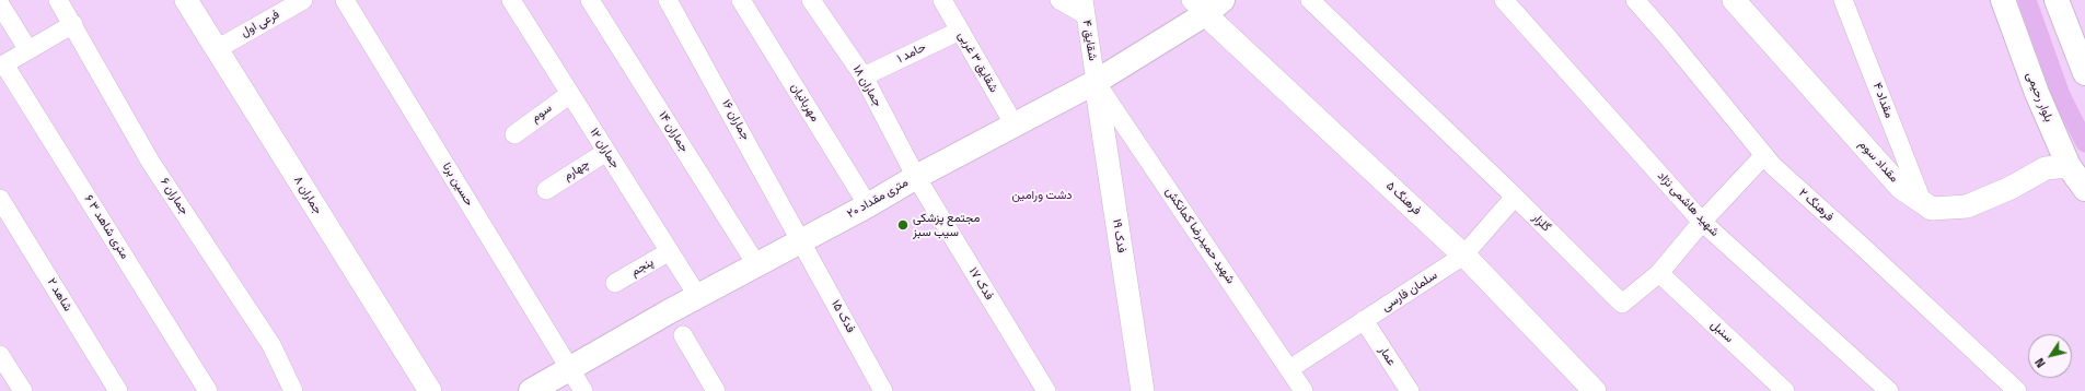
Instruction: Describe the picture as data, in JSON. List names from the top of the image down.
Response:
{
  "streets": {
    "main road": ["بلوار رحیمی", "۲۰ متری مقداد"],
    "street": [
      "فرعی اول",
      "شقایق ۴",
      "حامد ۱",
      "شقایق ۳ غربی",
      "جماران ۱۸",
      "مقداد ۴",
      "مهربانیان",
      "سوم",
      "جماران ۱۶",
      "جماران ۱۴",
      "جماران ۱۲",
      "مقداد سوم",
      "چهارم",
      "حسین برنا",
      "جماران ۸",
      "جماران ۶",
      "فرهنگ ۵",
      "شهید هاشمی نژاد",
      "فرهنگ ۲",
      "گلزار",
      "۶ متری شاهد ۳",
      "فدک ۱۹",
      "شهید حمیدرضا کمانکش",
      "پنجم",
      "فدک ۱۷",
      "سلمان فارسی",
      "شاهد ۲",
      "فدک ۱۵",
      "سنبل",
      "عمار"
    ]
  },
  "crossings": [
    ["فرعی اول", "جماران ۸"],
    ["شقایق ۴", "۲۰ متری مقداد"],
    ["شقایق ۴", "فدک ۱۹"],
    ["شقایق ۴", "شهید حمیدرضا کمانکش"],
    ["حامد ۱", "شقایق ۳ غربی"],
    ["حامد ۱", "جماران ۱۸"],
    ["شقایق ۳ غربی", "۲۰ متری مقداد"],
    ["جماران ۱۸", "۲۰ متری مقداد"],
    ["جماران ۱۸", "فدک ۱۷"],
    ["بلوار رحیمی", "مقداد سوم"],
    ["مقداد ۴", "مقداد سوم"],
    ["مهربانیان", "۲۰ متری مقداد"],
    ["سوم", "جماران ۱۲"],
    ["جماران ۱۶", "۲۰ متری مقداد"],
    ["جماران ۱۶", "فدک ۱۵"],
    ["جماران ۱۴", "۲۰ متری مقداد"],
    ["جماران ۱۲", "چهارم"],
    ["جماران ۱۲", "۲۰ متری مقداد"],
    ["جماران ۱۲", "پنجم"],
    ["حسین برنا", "۲۰ متری مقداد"],
    ["۲۰ متری مقداد", "فرهنگ ۵"],
    ["۲۰ متری مقداد", "فدک ۱۹"],
    ["۲۰ متری مقداد", "شهید حمیدرضا کمانکش"],
    ["۲۰ متری مقداد", "فدک ۱۷"],
    ["۲۰ متری مقداد", "فدک ۱۵"],
    ["فرهنگ ۵", "سلمان فارسی"],
    ["شهید هاشمی نژاد", "گلزار"],
    ["فرهنگ ۲", "گلزار"],
    ["گلزار", "سلمان فارسی"],
    ["گلزار", "سنبل"],
    ["فدک ۱۹", "شهید حمیدرضا کمانکش"],
    ["شهید حمیدرضا کمانکش", "سلمان فارسی"],
    ["سلمان فارسی", "عمار"]
  ],
  "parks": ["دشت ورامین"],
  "places": ["مجتمع پزشکی سیب سبز"],
  "north": "bottom left"
}
